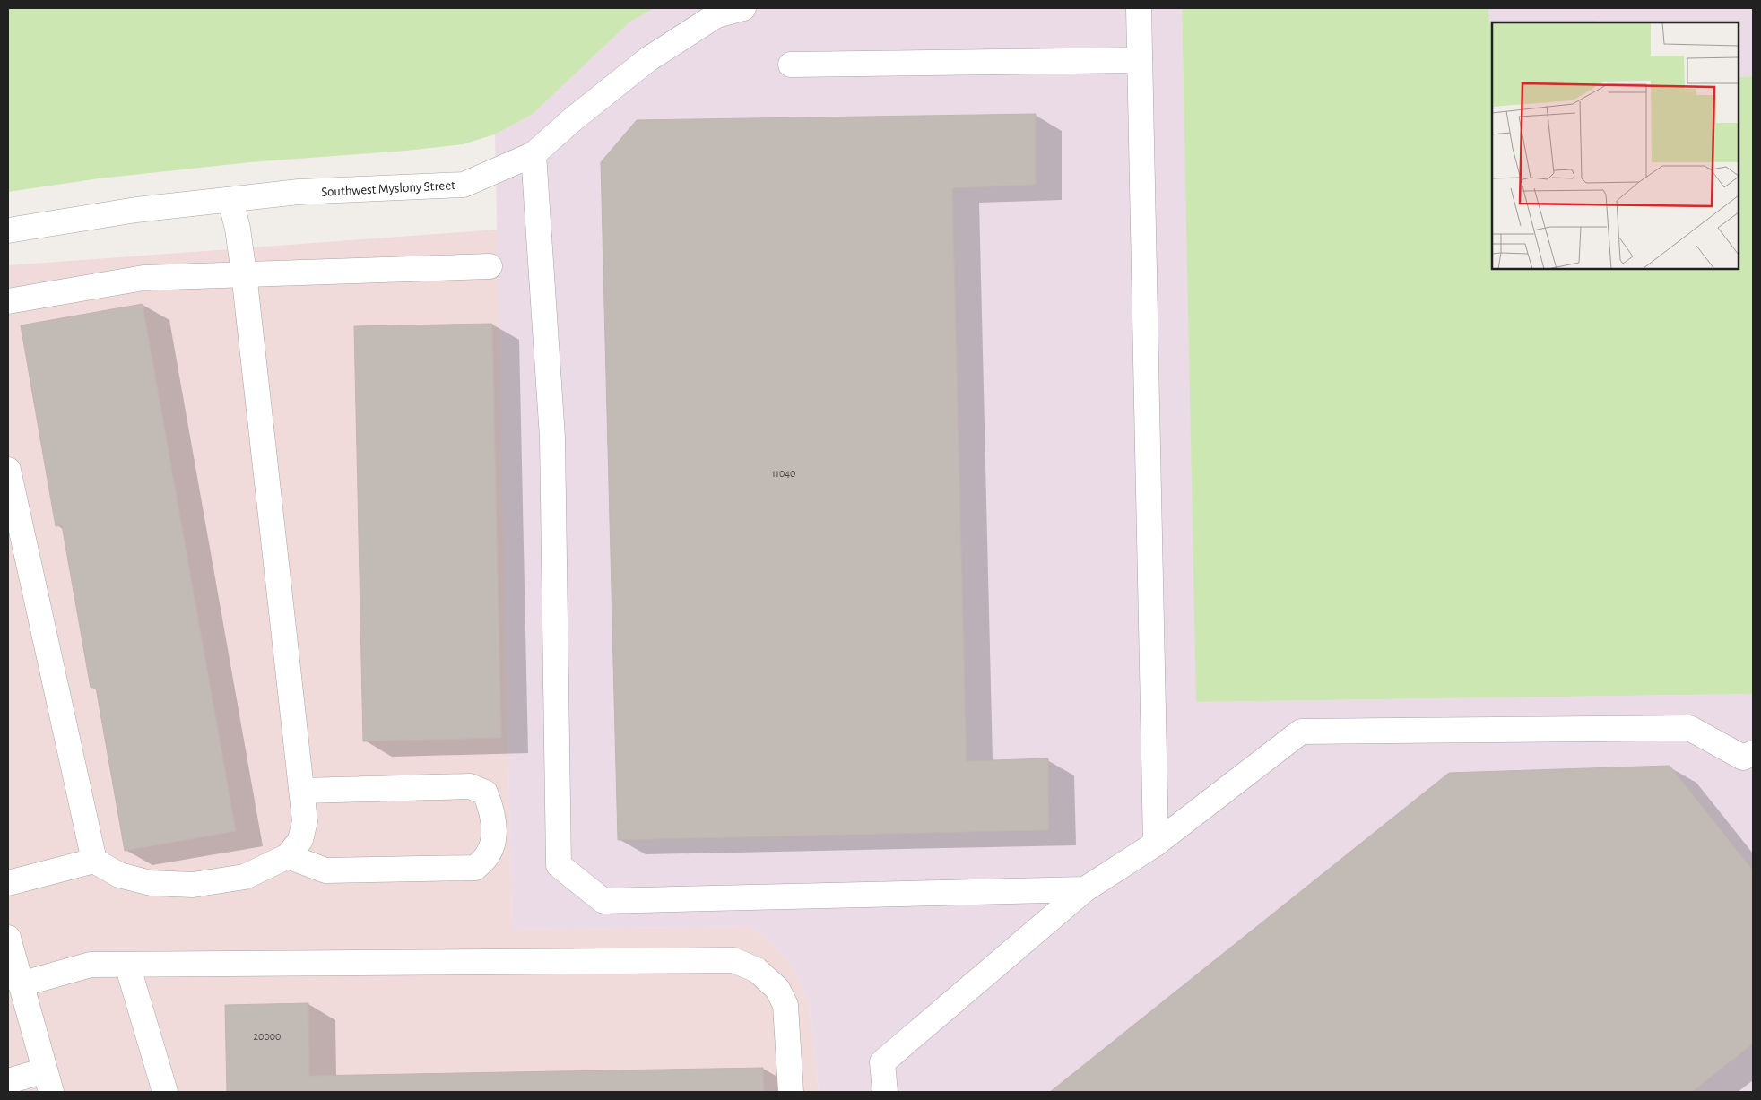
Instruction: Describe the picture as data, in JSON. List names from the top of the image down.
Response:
{
  "streets": {
    "street": ["Southwest Myslony Street"]
  },
  "house_numbers": ["11040", "20000"]
}
